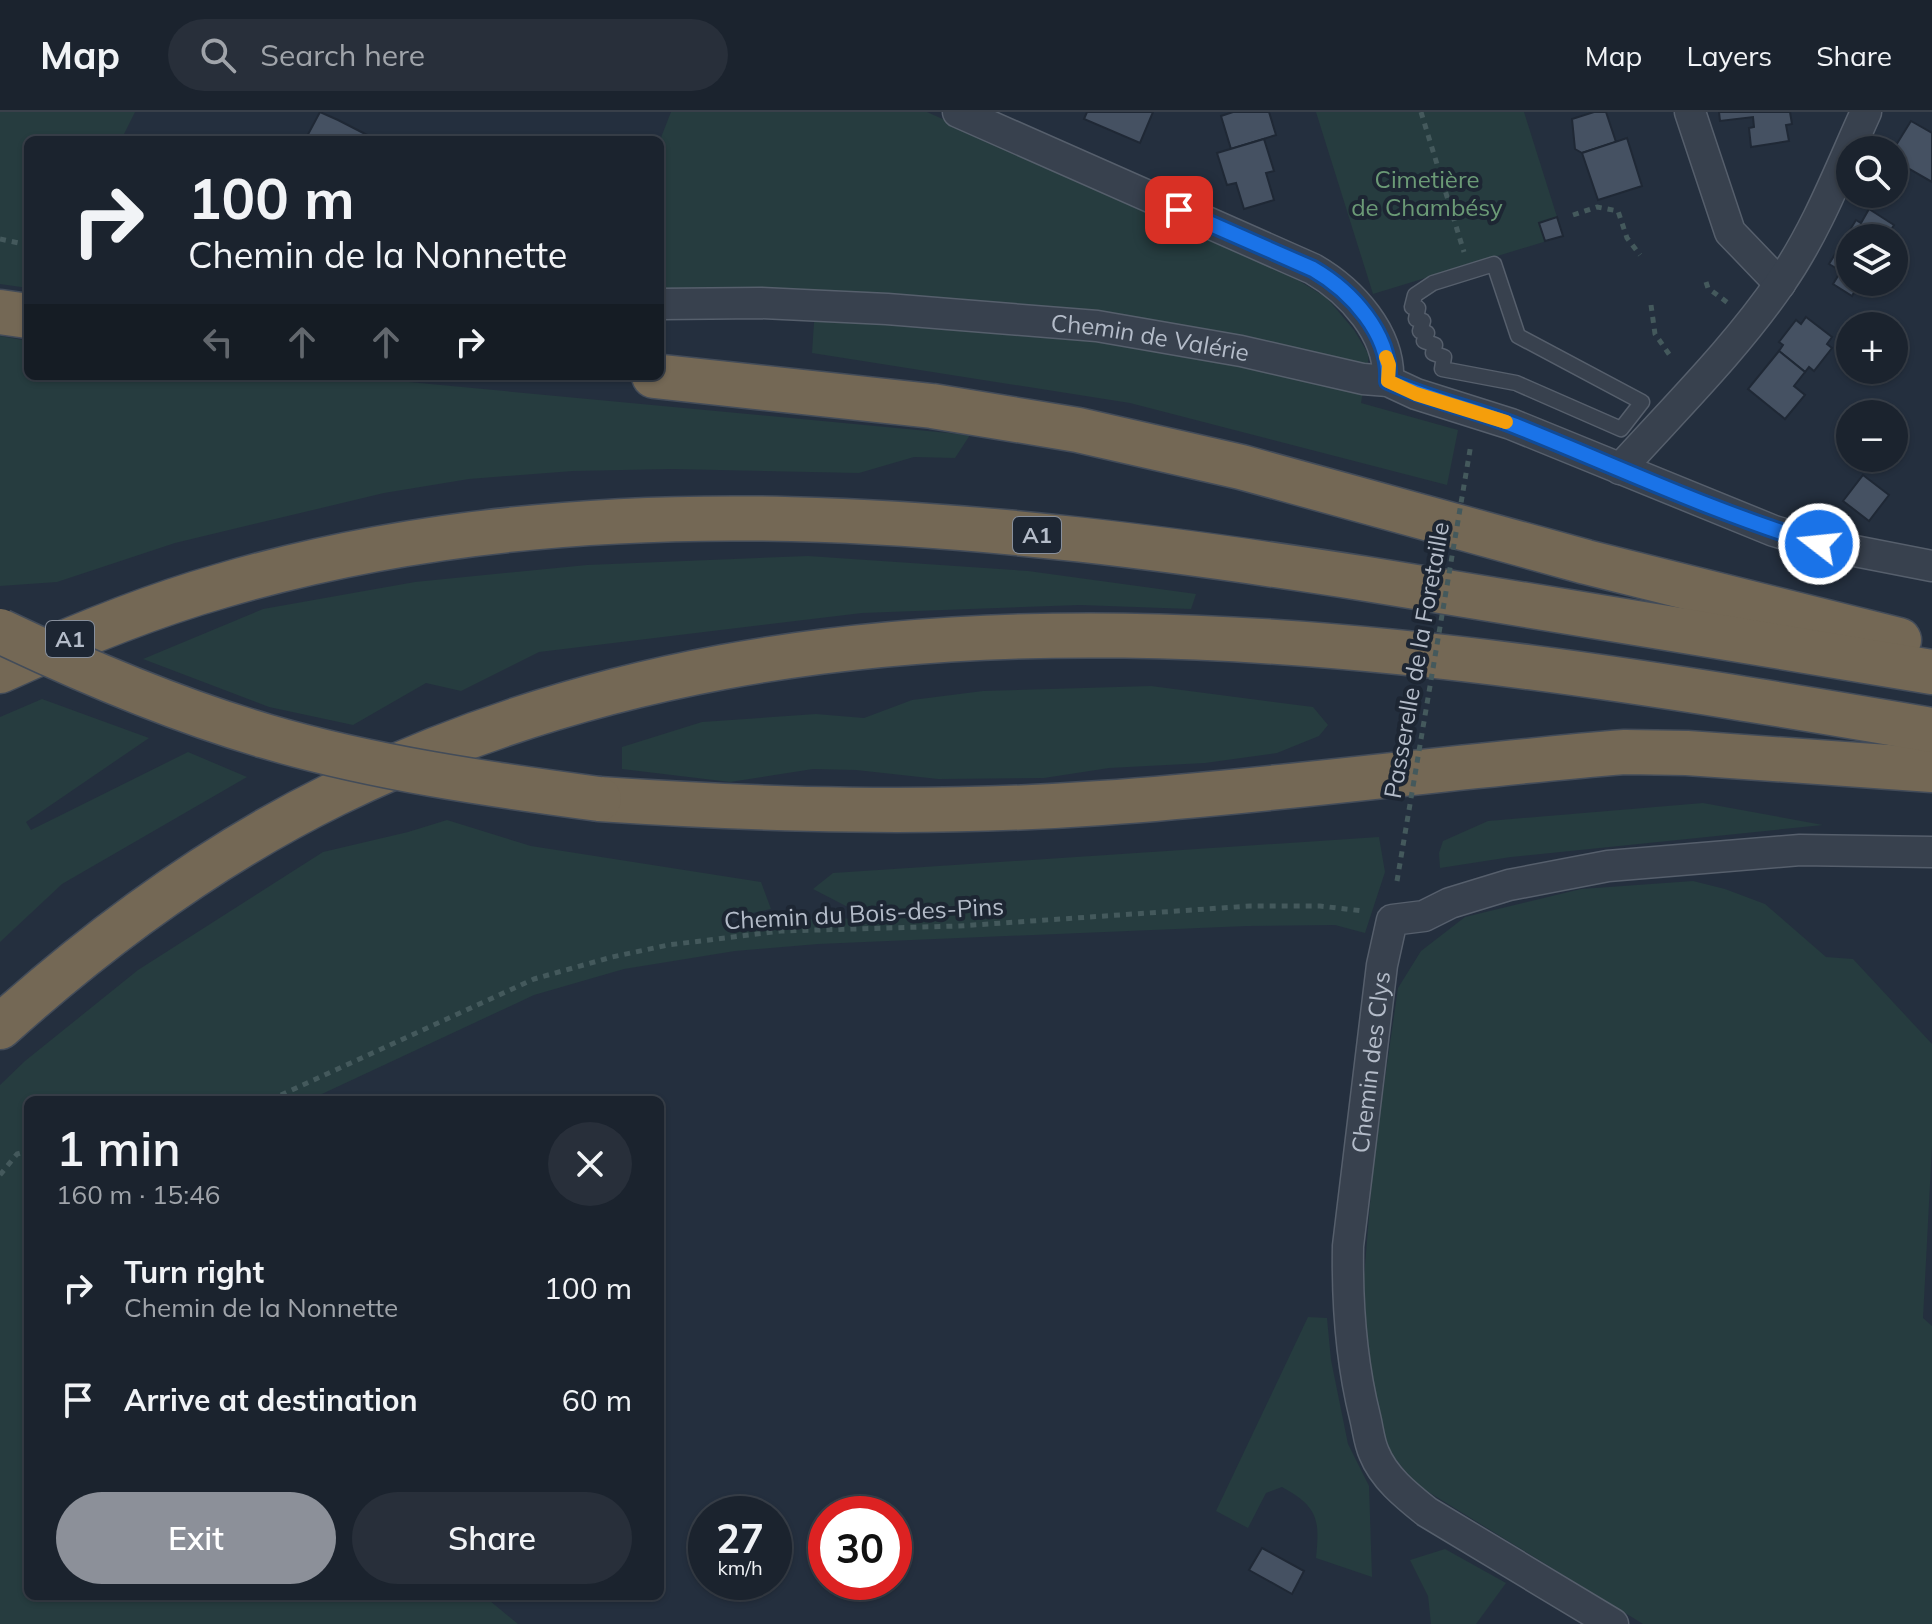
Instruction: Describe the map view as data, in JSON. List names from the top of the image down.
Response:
{
  "streets": {
    "highway": ["A1"],
    "street": ["Chemin de Valérie", "Chemin des Clys"],
    "path": ["Passerelle de la Foretaille", "Chemin du Bois-des-Pins"]
  },
  "crossings": [
    ["Chemin du Bois-des-Pins", "Chemin des Clys"]
  ],
  "parks": ["Cimetière de Chambésy"],
  "page": {
    "header": "Map",
    "search": "Search here",
    "nav": ["Map", "Layers", "Share"],
    "map_buttons": ["+", "−"],
    "turn": ["100 m", "Chemin de la Nonnette"],
    "heading": ["1 min", "160 m · 15:46"],
    "list": [
      {
        "name": "Turn right",
        "note": "Chemin de la Nonnette",
        "value": "100 m"
      },
      {
        "name": "Arrive at destination",
        "value": "60 m"
      }
    ],
    "buttons": ["Exit", "Share"],
    "speed": "27 km/h",
    "limit": "30"
  }
}
